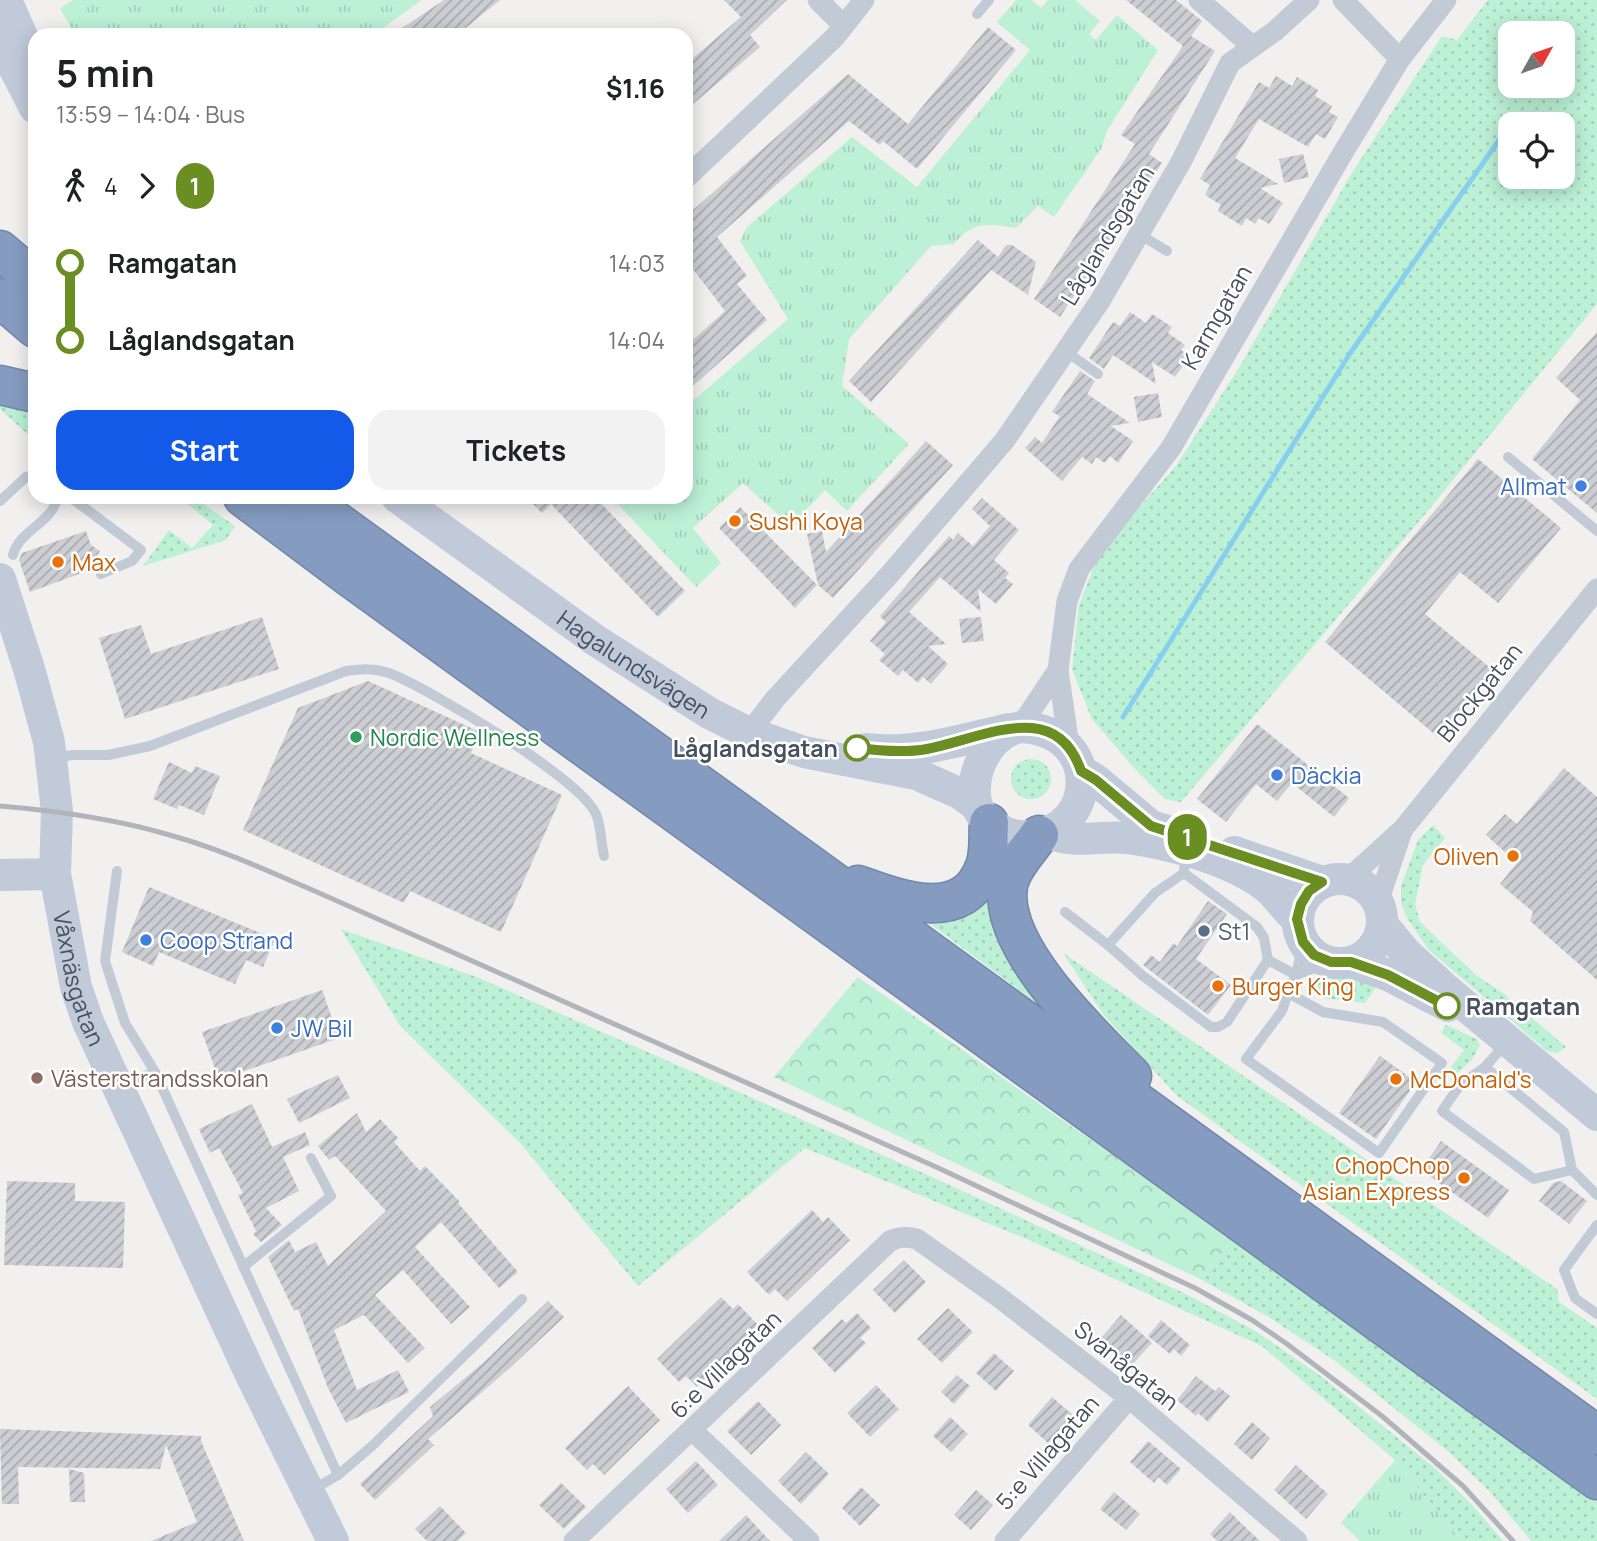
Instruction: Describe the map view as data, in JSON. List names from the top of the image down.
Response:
{
  "streets": {
    "street": [
      "Låglandsgatan",
      "Karmgatan",
      "Hagalundsvägen",
      "Blockgatan",
      "Våxnäsgatan",
      "6:e Villagatan",
      "Svanågatan",
      "5:e Villagatan"
    ]
  },
  "crossings": [
    ["Låglandsgatan", "Hagalundsvägen"],
    ["Karmgatan", "Hagalundsvägen"],
    ["Hagalundsvägen", "Blockgatan"],
    ["6:e Villagatan", "Svanågatan"],
    ["Svanågatan", "5:e Villagatan"]
  ],
  "places": [
    "Allmat",
    "Sushi Koya",
    "Max",
    "Nordic Wellness",
    "Låglandsgatan",
    "Däckia",
    "Oliven",
    "St1",
    "Coop Strand",
    "Burger King",
    "Ramgatan",
    "JW Bil",
    "Västerstrandsskolan",
    "McDonald's",
    "ChopChop Asian Express"
  ],
  "lines": ["bus line 1"],
  "north": "top right",
  "page": {
    "on_map": "1",
    "heading": ["5 min", "13:59 – 14:04 · Bus", "$1.16"],
    "legs": ["4", "1"],
    "list": [
      {
        "name": "Ramgatan",
        "value": "14:03"
      },
      {
        "name": "Låglandsgatan",
        "value": "14:04"
      }
    ],
    "buttons": ["Start", "Tickets"]
  }
}
